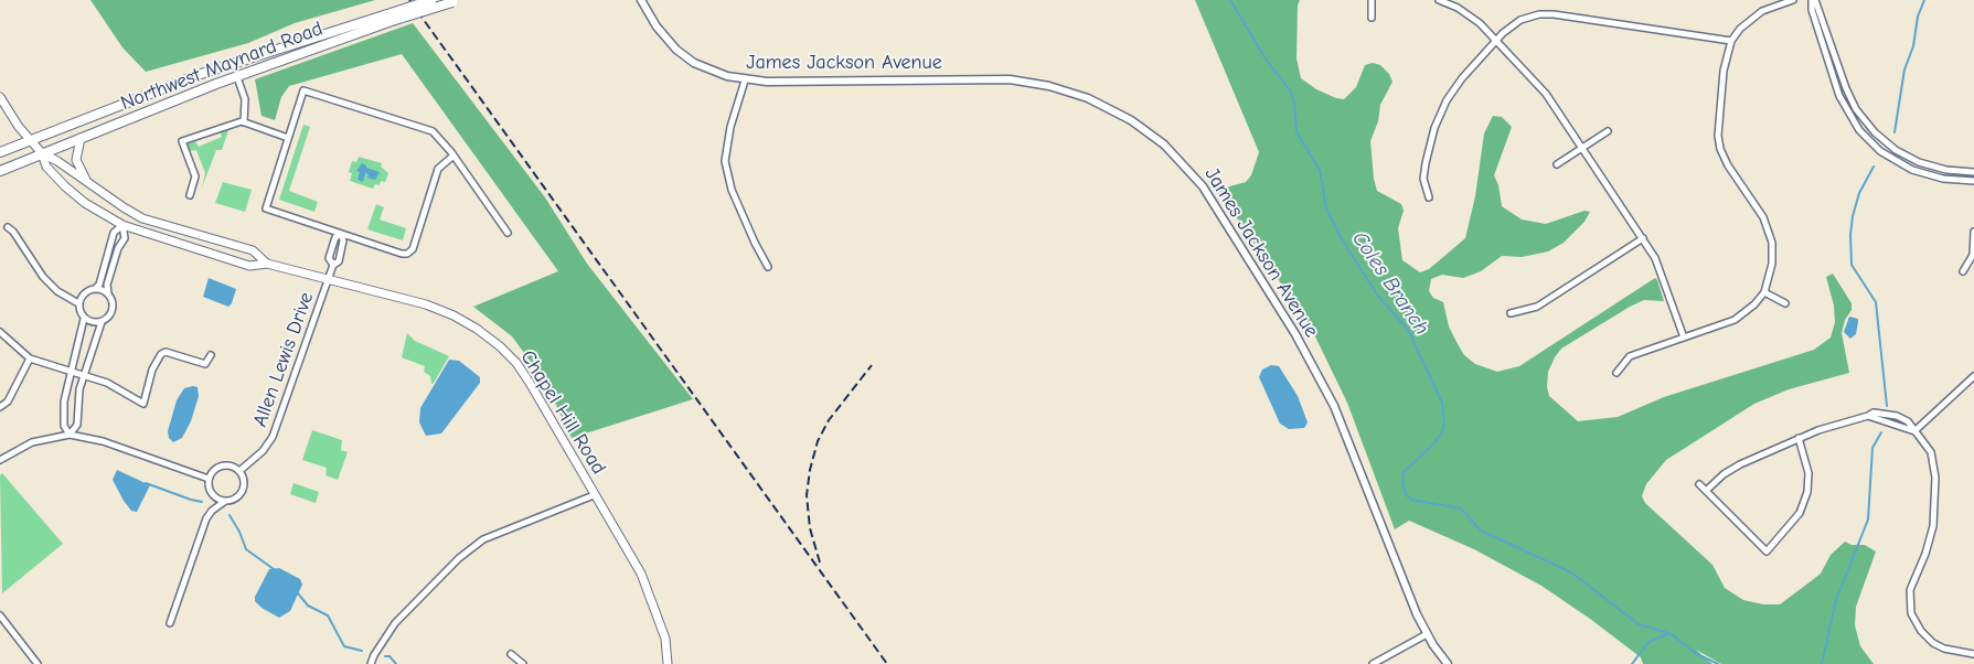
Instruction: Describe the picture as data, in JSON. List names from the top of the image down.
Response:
{
  "streets": {
    "main road": ["Northwest Maynard Road", "Chapel Hill Road"],
    "street": ["James Jackson Avenue", "Allen Lewis Drive"]
  },
  "crossings": [
    ["Northwest Maynard Road", "Chapel Hill Road"],
    ["Allen Lewis Drive", "Chapel Hill Road"]
  ],
  "water": ["Coles Branch"]
}
